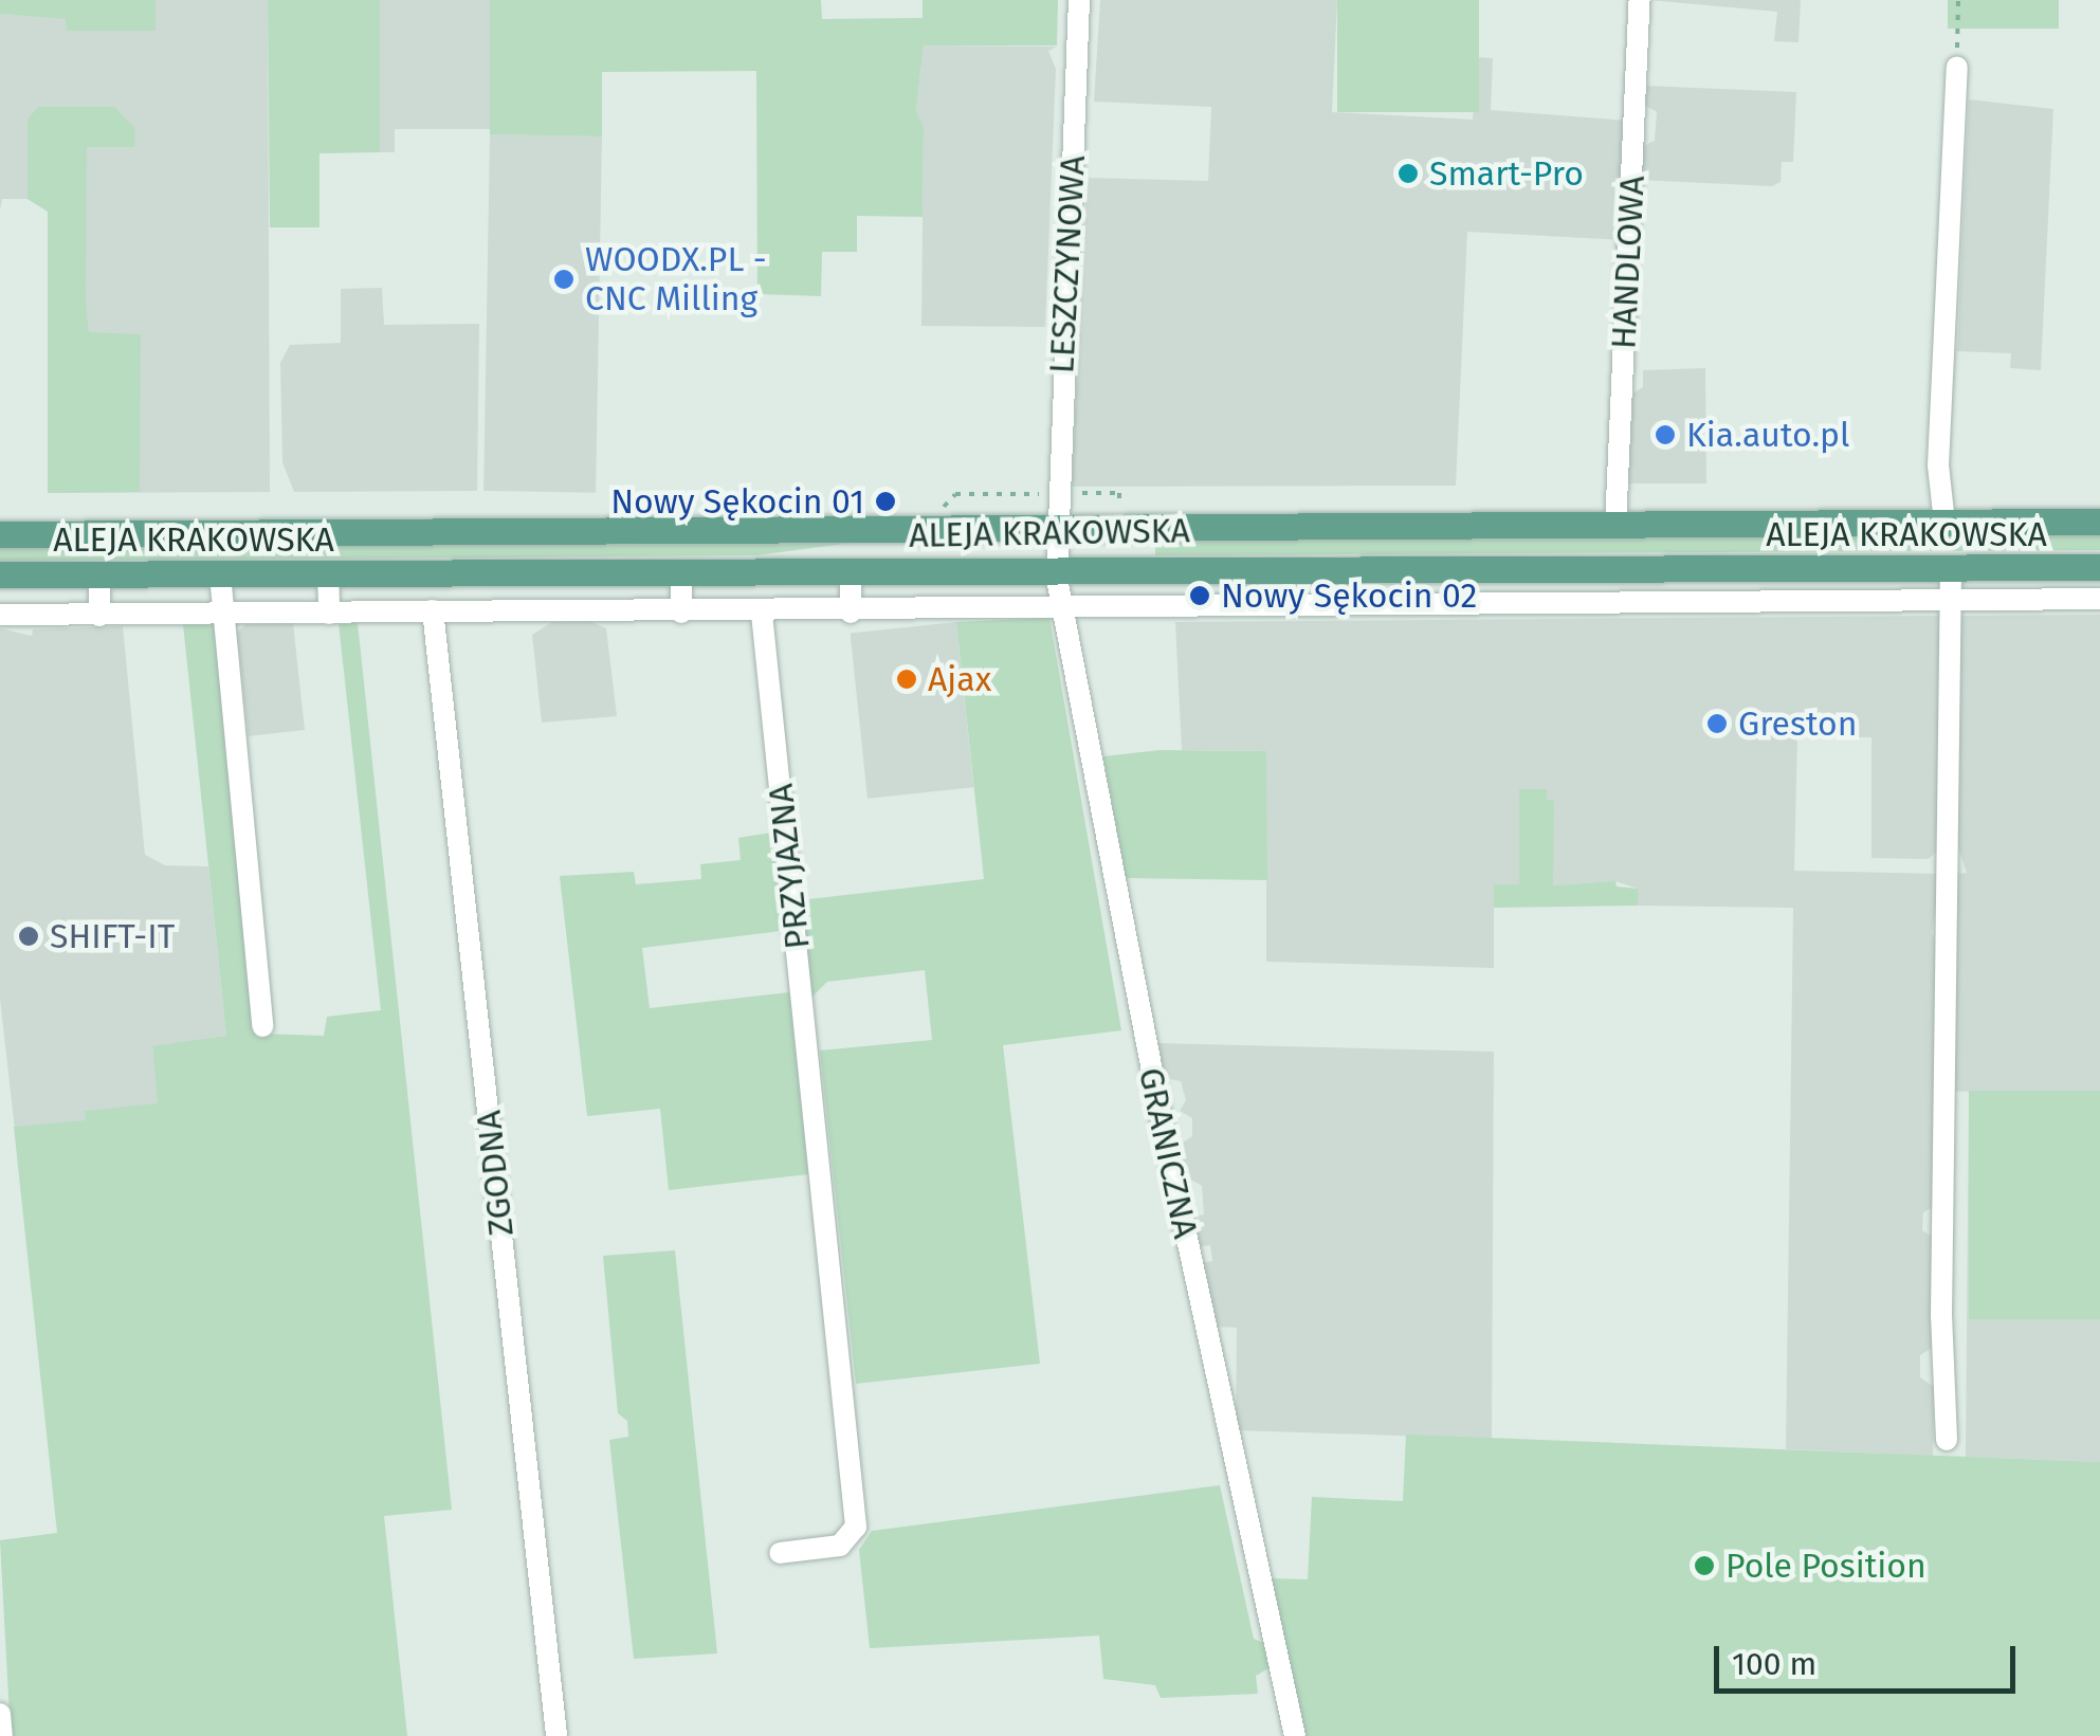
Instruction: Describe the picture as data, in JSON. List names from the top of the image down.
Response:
{
  "streets": {
    "main road": ["ALEJA KRAKOWSKA"],
    "street": [
      "HANDLOWA",
      "LESZCZYNOWA",
      "PRZYJAZNA",
      "GRANICZNA",
      "ZGODNA"
    ]
  },
  "crossings": [
    ["HANDLOWA", "ALEJA KRAKOWSKA"],
    ["LESZCZYNOWA", "ALEJA KRAKOWSKA"],
    ["LESZCZYNOWA", "GRANICZNA"],
    ["ALEJA KRAKOWSKA", "GRANICZNA"]
  ],
  "places": [
    "Smart-Pro",
    "WOODX.PL - CNC Milling",
    "Kia.auto.pl",
    "Nowy Sękocin 01",
    "Nowy Sękocin 02",
    "Ajax",
    "Greston",
    "SHIFT-IT",
    "Pole Position"
  ],
  "scale_bar": "100 m"
}
